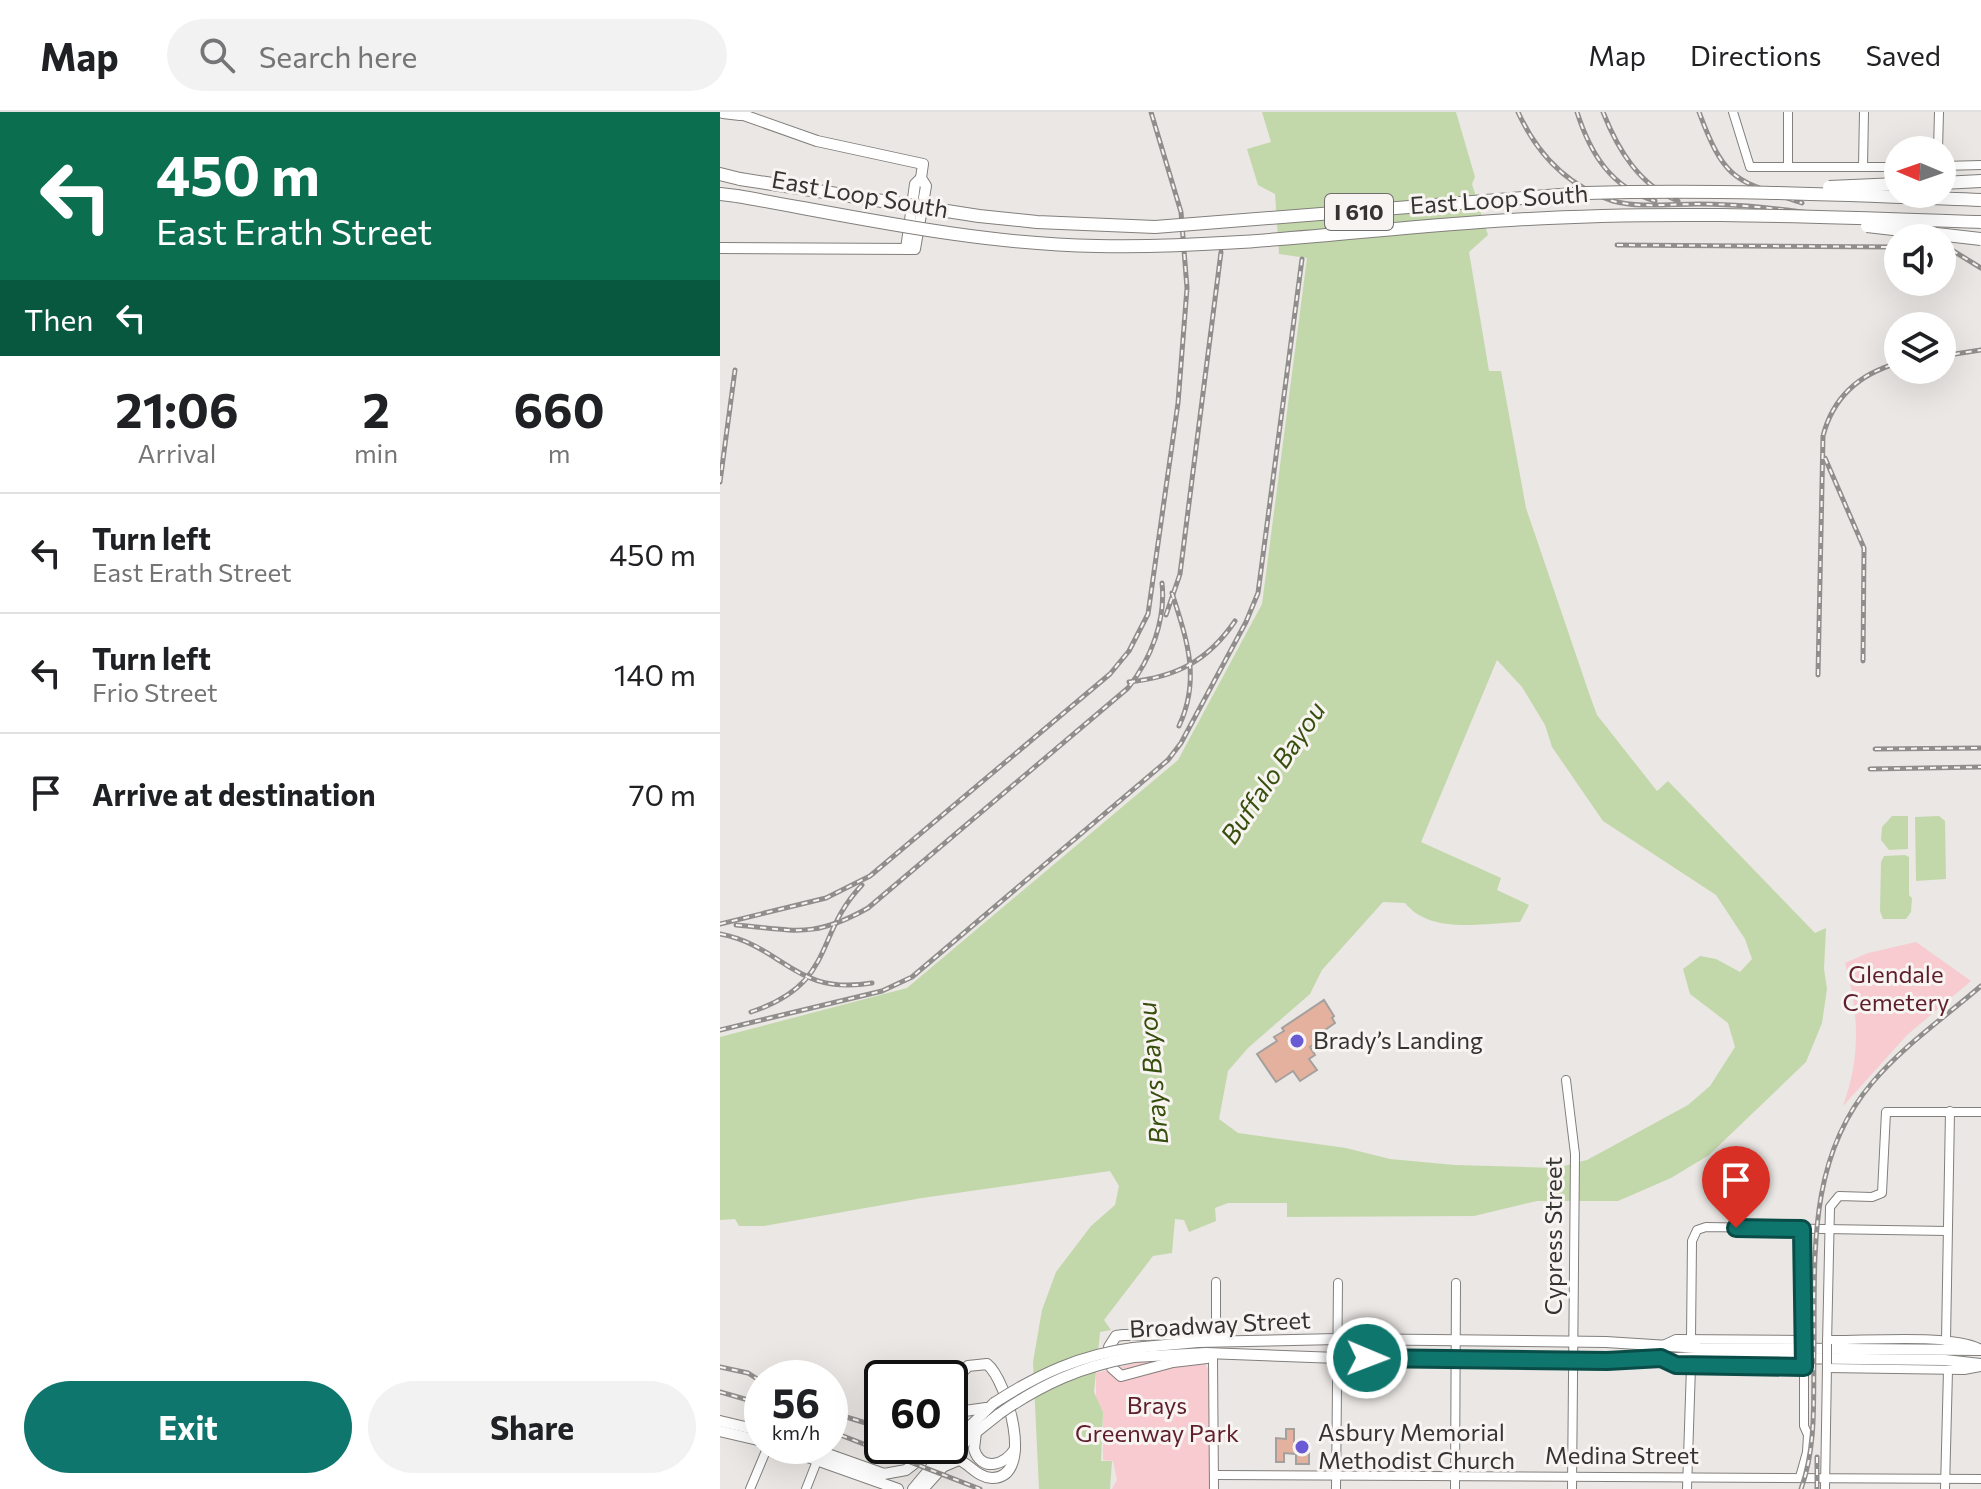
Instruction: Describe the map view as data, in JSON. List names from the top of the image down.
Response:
{
  "streets": {
    "highway": ["East Loop South", "I 610"],
    "main road": ["Broadway Street"],
    "street": ["Cypress Street", "Medina Street"]
  },
  "crossings": [
    ["Cypress Street", "Broadway Street"],
    ["Cypress Street", "Medina Street"]
  ],
  "water": ["Buffalo Bayou", "Brays Bayou"],
  "parks": ["Glendale Cemetery", "Brays Greenway Park"],
  "places": ["Brady’s Landing", "Asbury Memorial Methodist Church"],
  "north": "left",
  "page": {
    "header": "Map",
    "search": "Search here",
    "nav": ["Map", "Directions", "Saved"],
    "turn": ["450 m", "East Erath Street"],
    "then": "Then",
    "eta": [
      "21:06",
      "Arrival",
      "2",
      "min",
      "660",
      "m"
    ],
    "list": [
      {
        "name": "Turn left",
        "note": "East Erath Street",
        "value": "450 m"
      },
      {
        "name": "Turn left",
        "note": "Frio Street",
        "value": "140 m"
      },
      {
        "name": "Arrive at destination",
        "value": "70 m"
      }
    ],
    "speed": "56 km/h",
    "limit": "60",
    "buttons": ["Exit", "Share"]
  }
}
